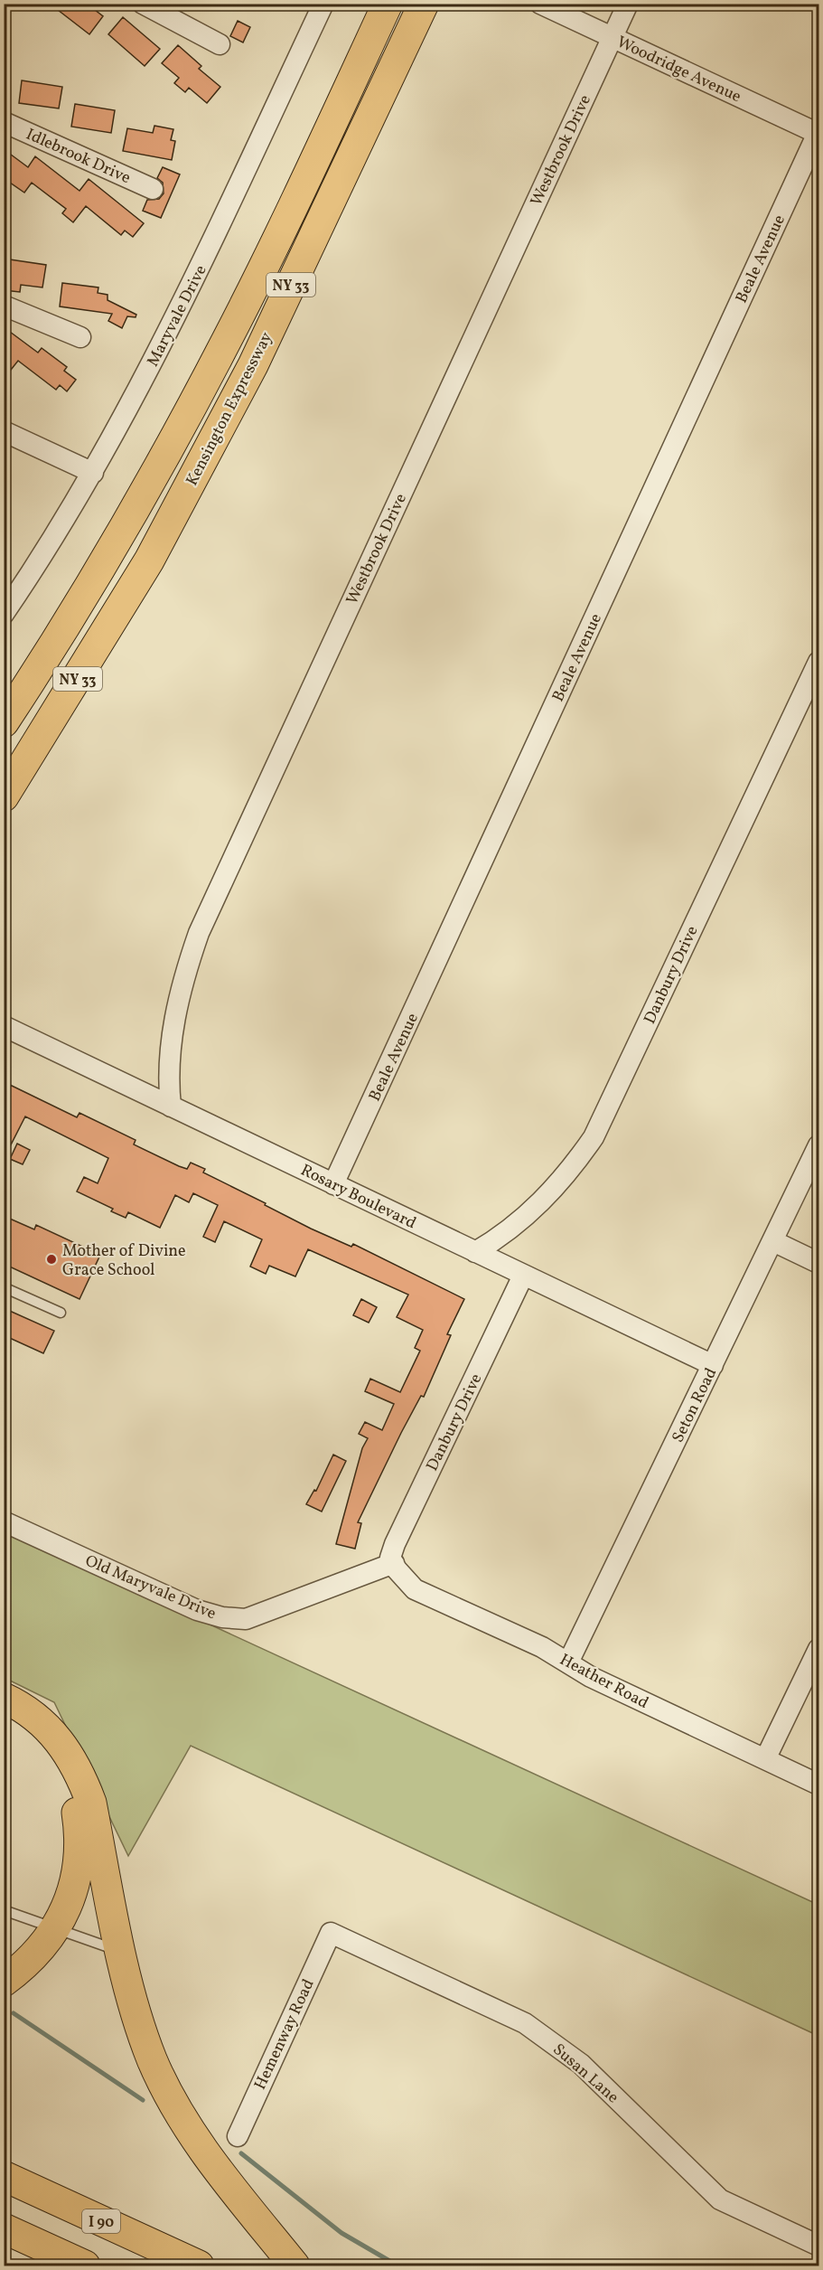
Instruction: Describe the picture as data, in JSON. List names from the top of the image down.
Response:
{
  "streets": {
    "highway": ["NY 33", "Kensington Expressway", "I 90"],
    "street": [
      "Woodridge Avenue",
      "Westbrook Drive",
      "Idlebrook Drive",
      "Beale Avenue",
      "Maryvale Drive",
      "Danbury Drive",
      "Rosary Boulevard",
      "Seton Road",
      "Old Maryvale Drive",
      "Heather Road",
      "Hemenway Road",
      "Susan Lane"
    ]
  },
  "crossings": [
    ["Woodridge Avenue", "Westbrook Drive"],
    ["Woodridge Avenue", "Beale Avenue"],
    ["Westbrook Drive", "Rosary Boulevard"],
    ["Beale Avenue", "Rosary Boulevard"],
    ["Danbury Drive", "Rosary Boulevard"],
    ["Danbury Drive", "Old Maryvale Drive"],
    ["Danbury Drive", "Heather Road"],
    ["Rosary Boulevard", "Seton Road"],
    ["Seton Road", "Heather Road"],
    ["Old Maryvale Drive", "Heather Road"],
    ["Hemenway Road", "Susan Lane"]
  ],
  "places": ["Mother of Divine Grace School"]
}
